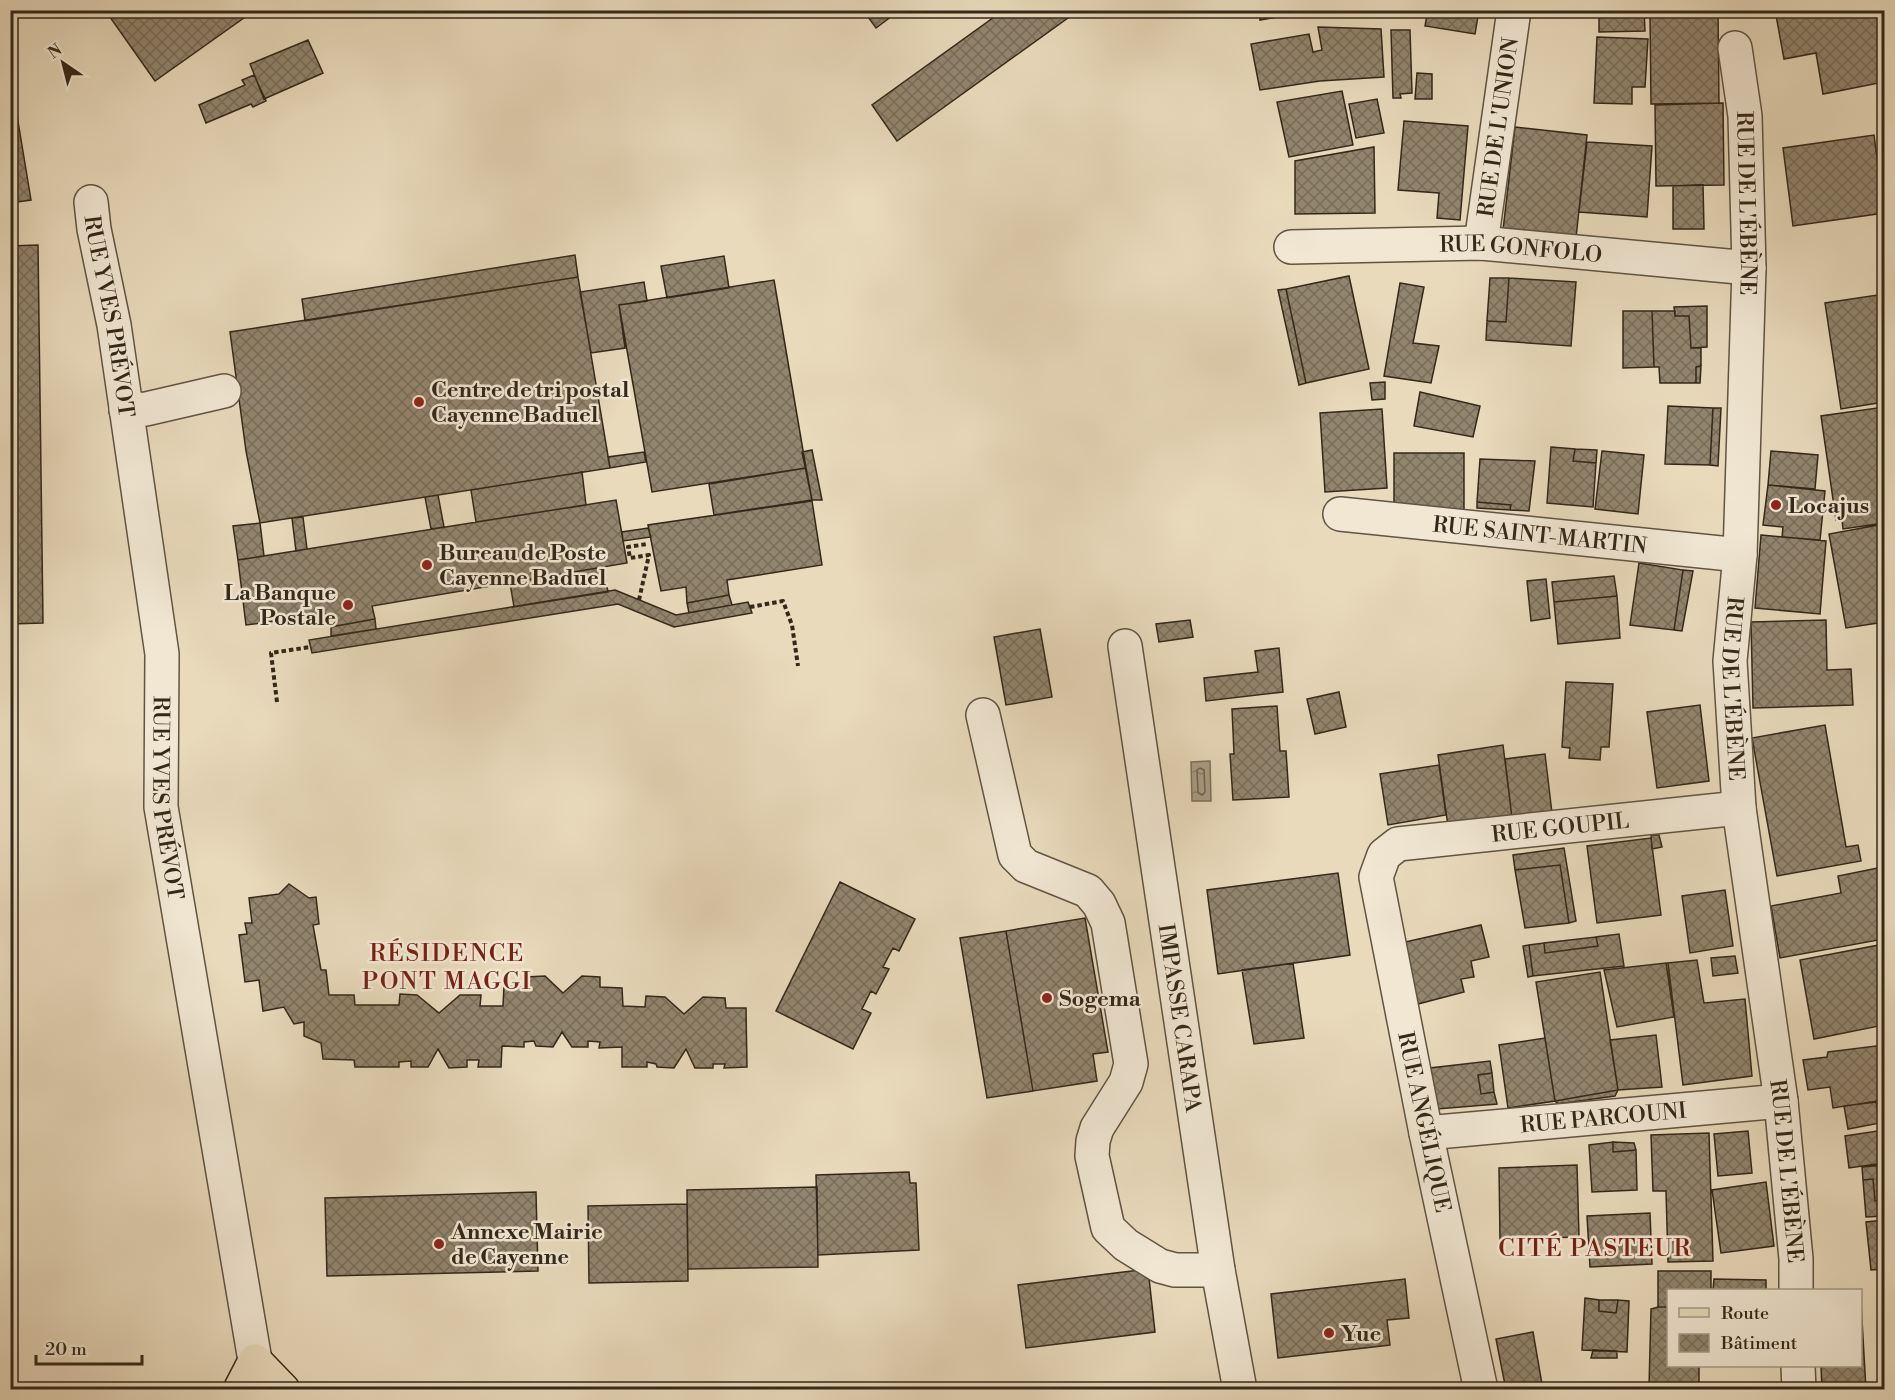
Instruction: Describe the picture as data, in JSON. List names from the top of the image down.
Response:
{
  "streets": {
    "street": [
      "RUE DE L'UNION",
      "RUE DE L'ÉBÈNE",
      "RUE GONFOLO",
      "RUE YVES PRÉVOT",
      "RUE SAINT-MARTIN",
      "RUE GOUPIL",
      "IMPASSE CARAPA",
      "RUE PARCOUNI",
      "RUE ANGÉLIQUE"
    ]
  },
  "crossings": [
    ["RUE DE L'UNION", "RUE GONFOLO"],
    ["RUE DE L'ÉBÈNE", "RUE GONFOLO"],
    ["RUE DE L'ÉBÈNE", "RUE SAINT-MARTIN"],
    ["RUE DE L'ÉBÈNE", "RUE GOUPIL"],
    ["RUE DE L'ÉBÈNE", "RUE PARCOUNI"],
    ["RUE GOUPIL", "RUE ANGÉLIQUE"],
    ["RUE PARCOUNI", "RUE ANGÉLIQUE"]
  ],
  "districts": ["RÉSIDENCE PONT MAGGI", "CITÉ PASTEUR"],
  "places": [
    "Centre de tri postal Cayenne Baduel",
    "Locajus",
    "Bureau de Poste Cayenne Baduel",
    "La Banque Postale",
    "Sogema",
    "Annexe Mairie de Cayenne",
    "Yue"
  ],
  "legend": ["Route", "Bâtiment"],
  "scale_bar": "20 m",
  "north": "top left"
}
